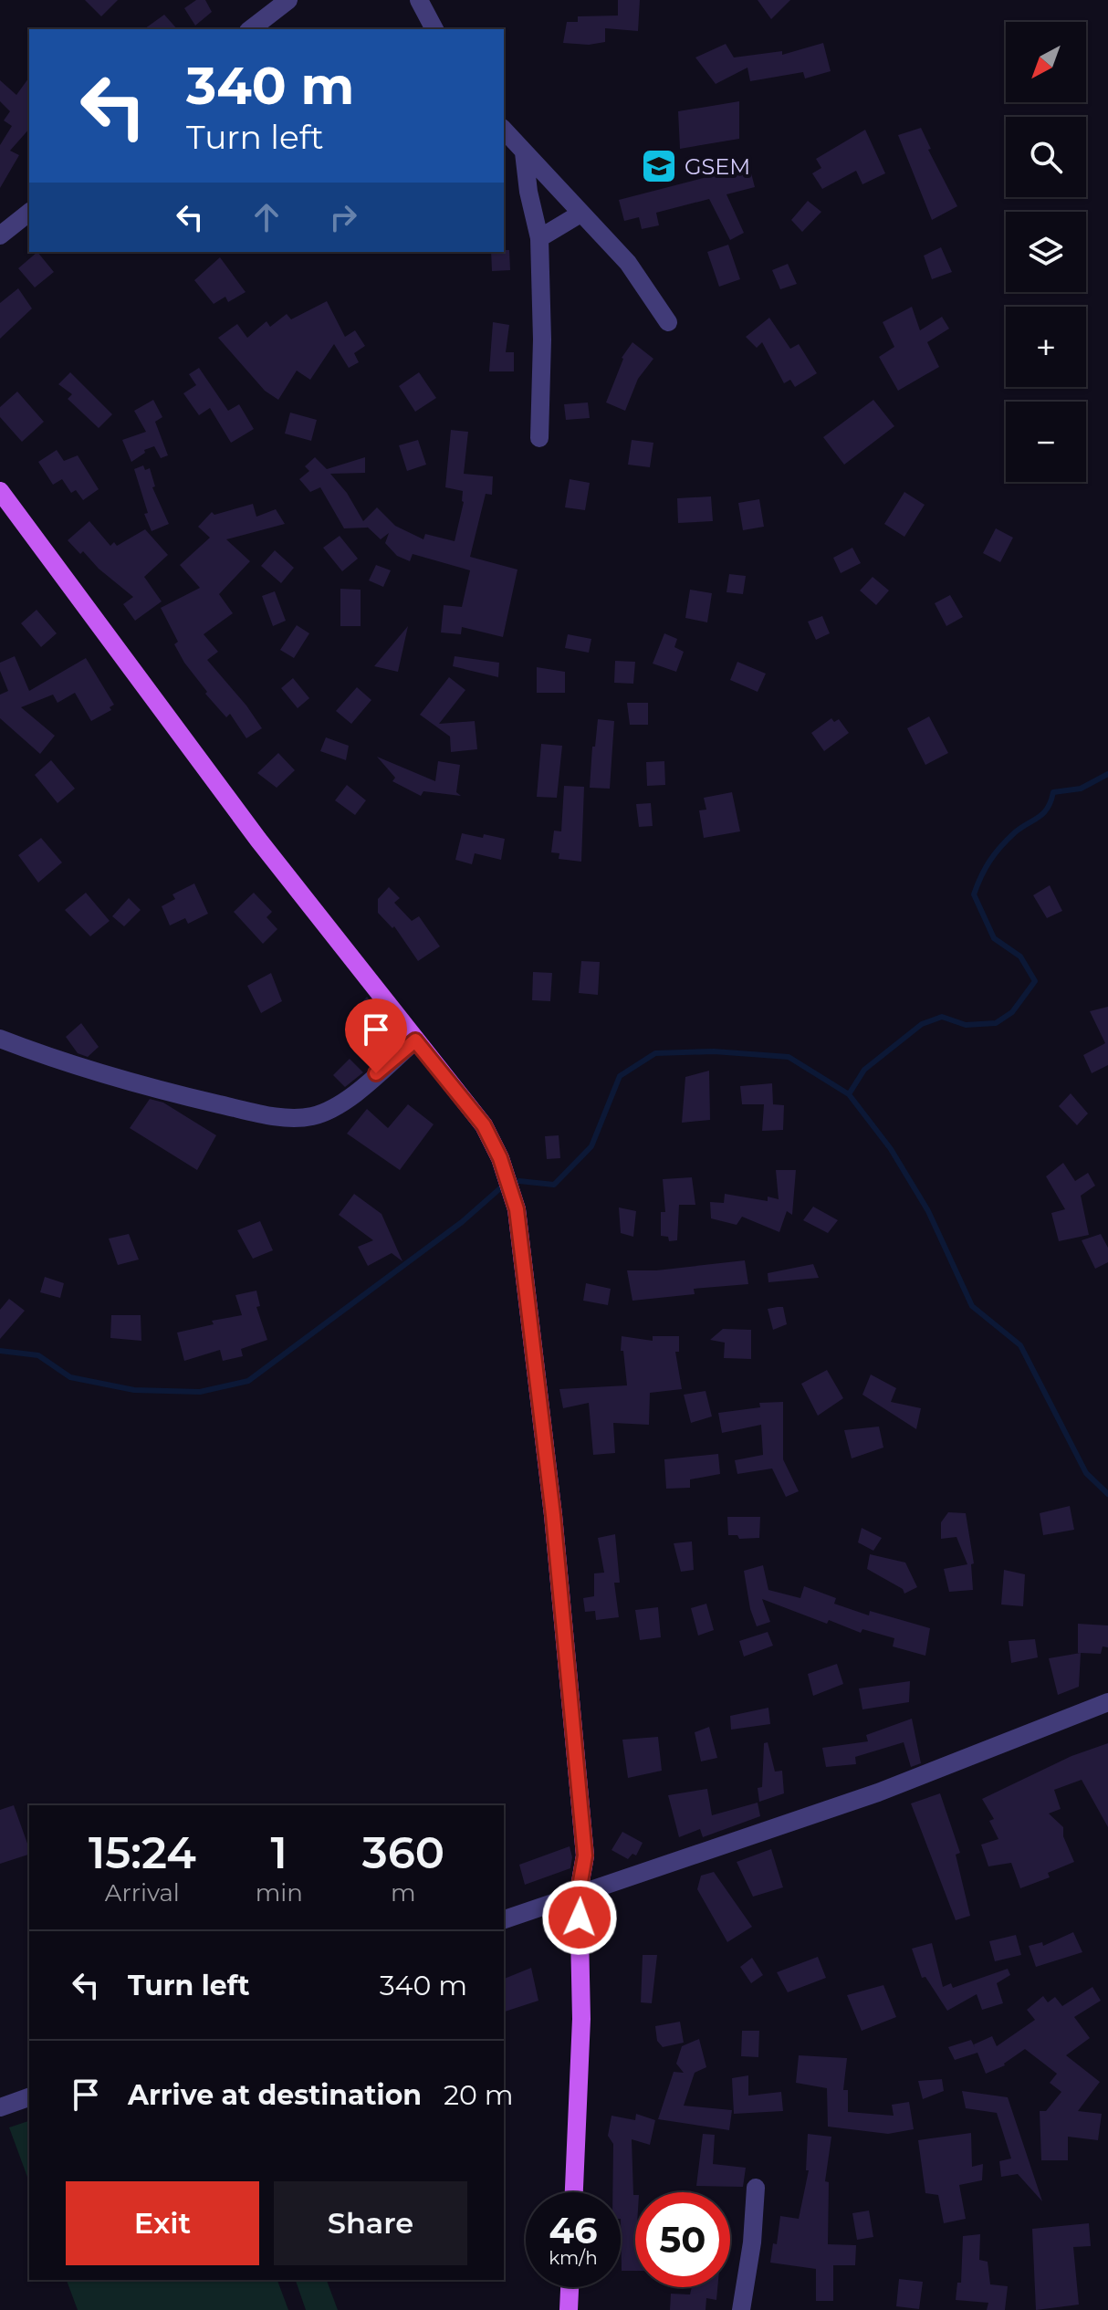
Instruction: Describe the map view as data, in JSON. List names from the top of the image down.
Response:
{
  "places": {
    "school or university": ["GSEM"]
  },
  "north": "bottom left",
  "page": {
    "map_buttons": ["+", "−"],
    "turn": ["340 m", "Turn left"],
    "eta": [
      "15:24",
      "Arrival",
      "1",
      "min",
      "360",
      "m"
    ],
    "list": [
      {
        "name": "Turn left",
        "value": "340 m"
      },
      {
        "name": "Arrive at destination",
        "value": "20 m"
      }
    ],
    "buttons": ["Exit", "Share"],
    "speed": "46 km/h",
    "limit": "50"
  }
}
